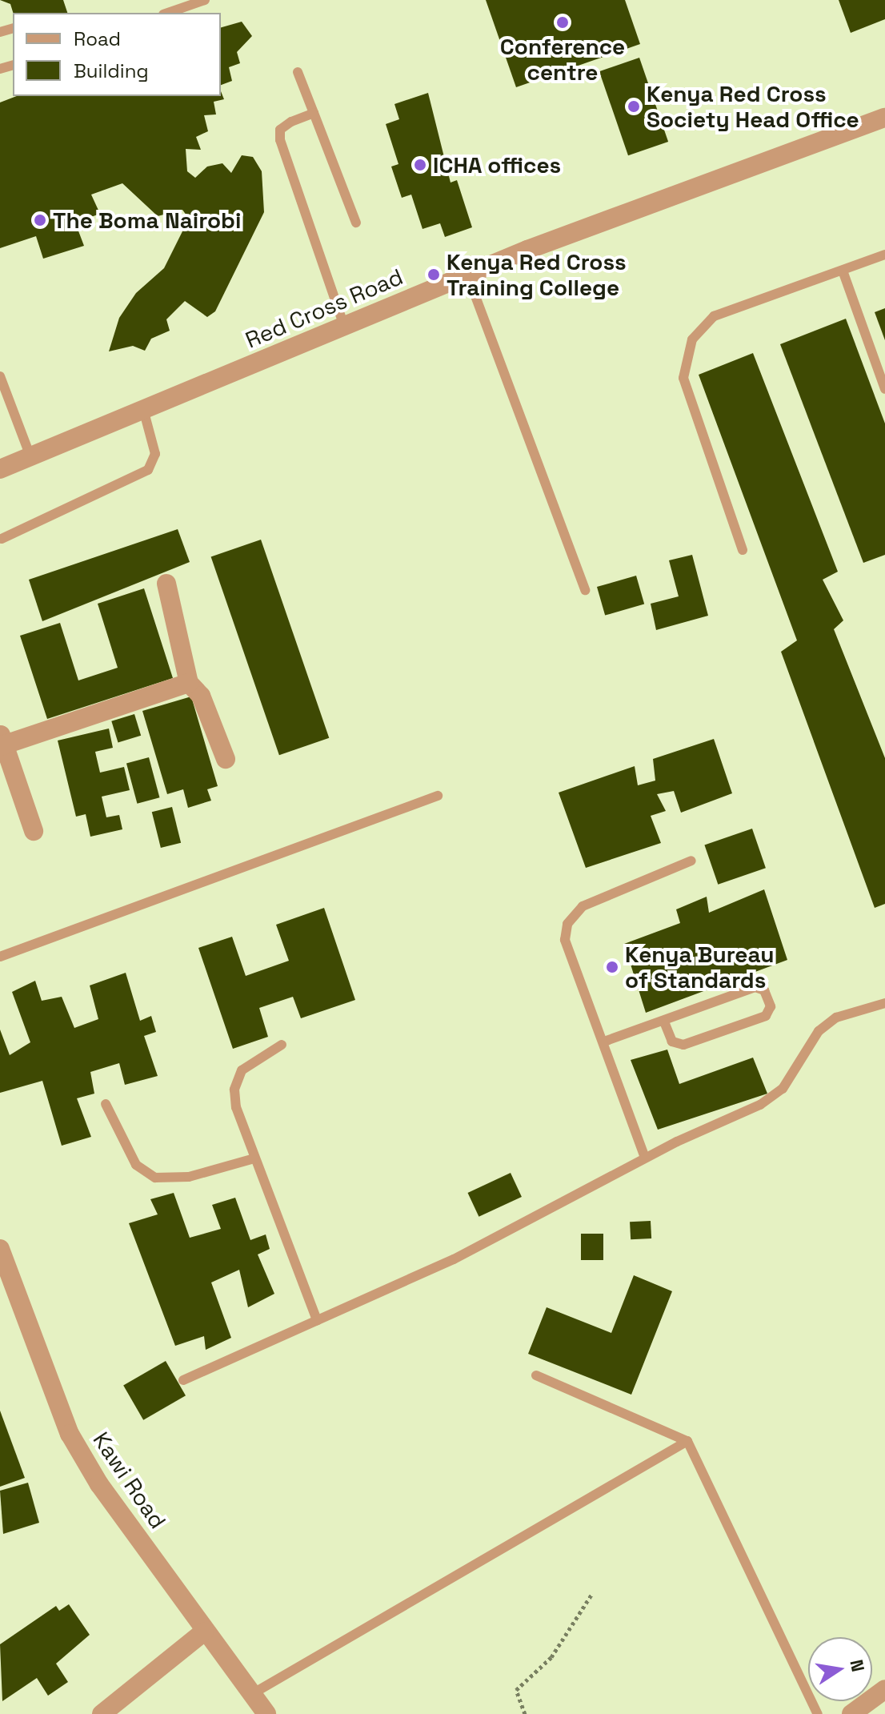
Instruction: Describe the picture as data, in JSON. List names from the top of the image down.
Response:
{
  "streets": {
    "street": ["Red Cross Road", "Kawi Road"]
  },
  "places": [
    "Conference centre",
    "Kenya Red Cross Society Head Office",
    "ICHA offices",
    "The Boma Nairobi",
    "Kenya Red Cross Training College",
    "Kenya Bureau of Standards"
  ],
  "legend": ["Road", "Building"],
  "north": "right"
}
